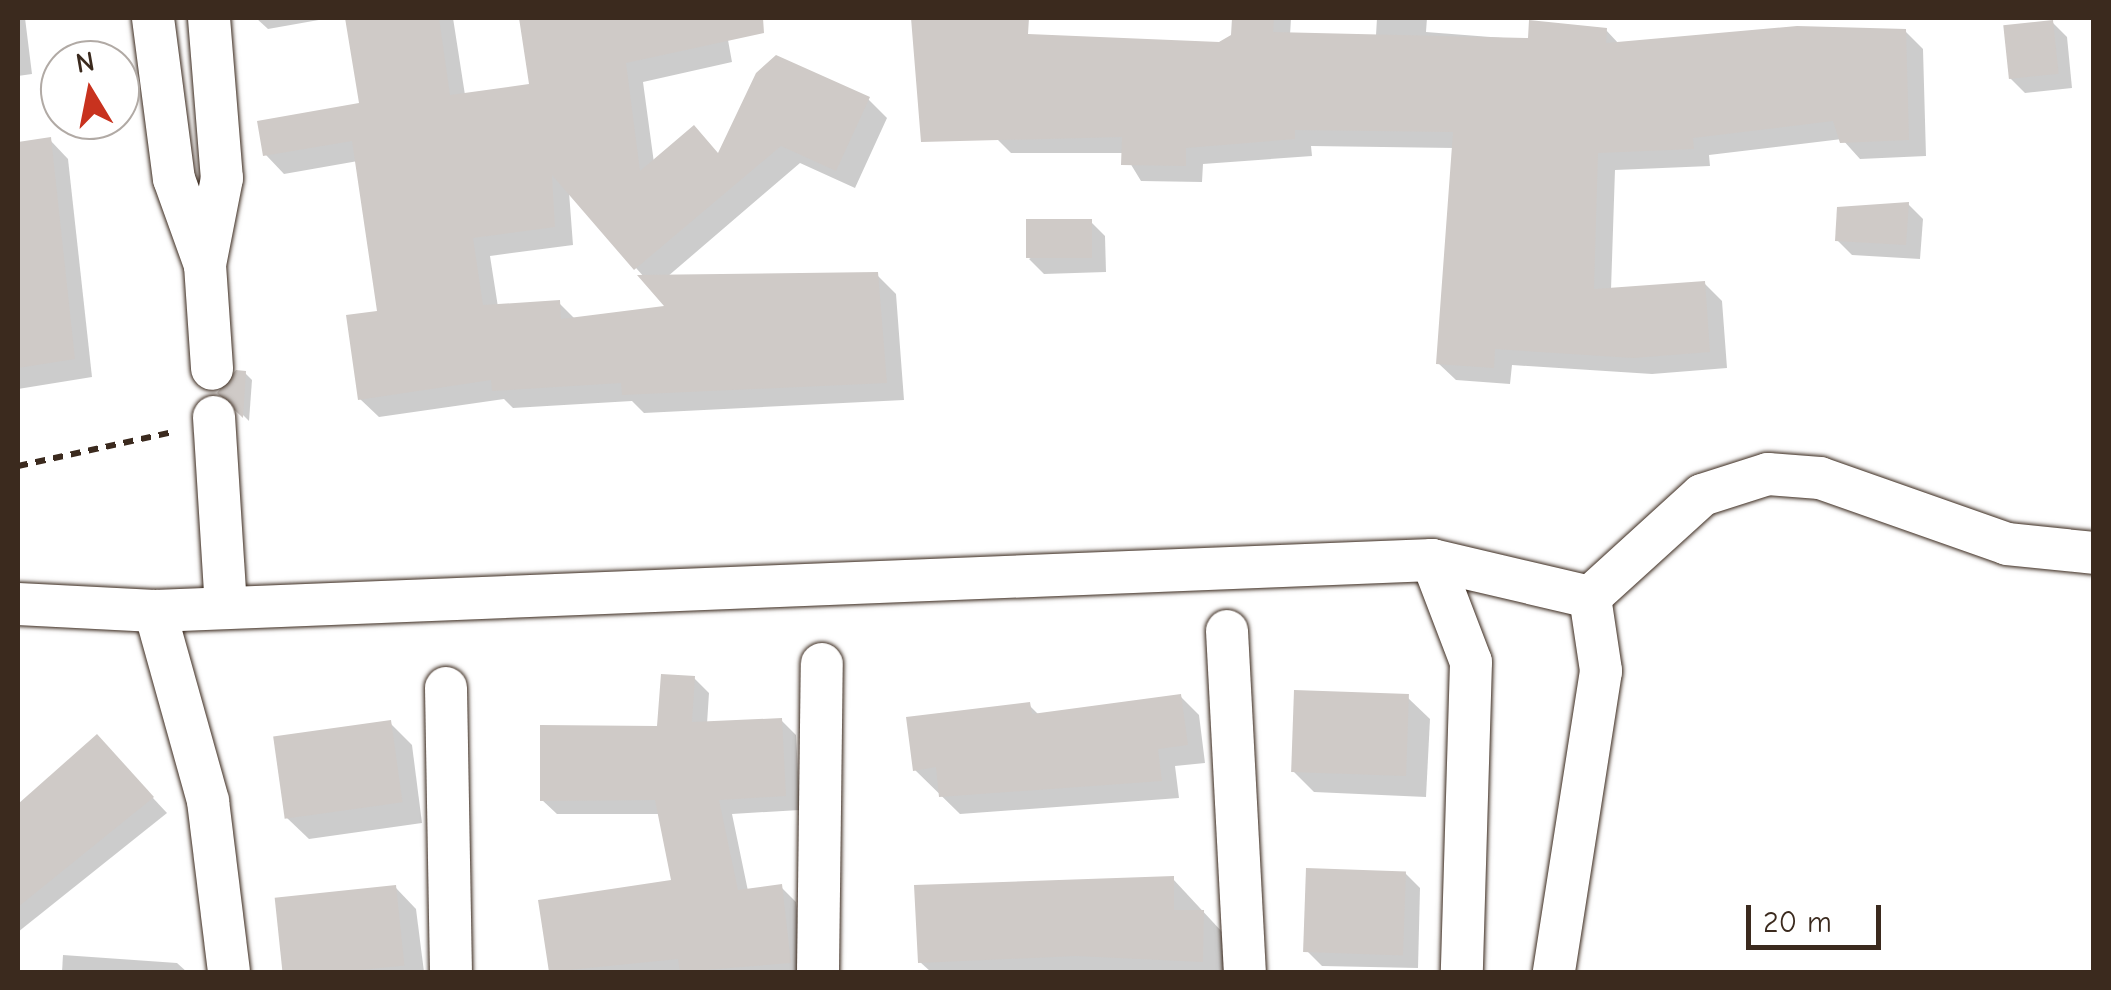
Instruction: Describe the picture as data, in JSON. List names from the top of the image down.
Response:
{
  "scale_bar": "20 m",
  "north": "top"
}
